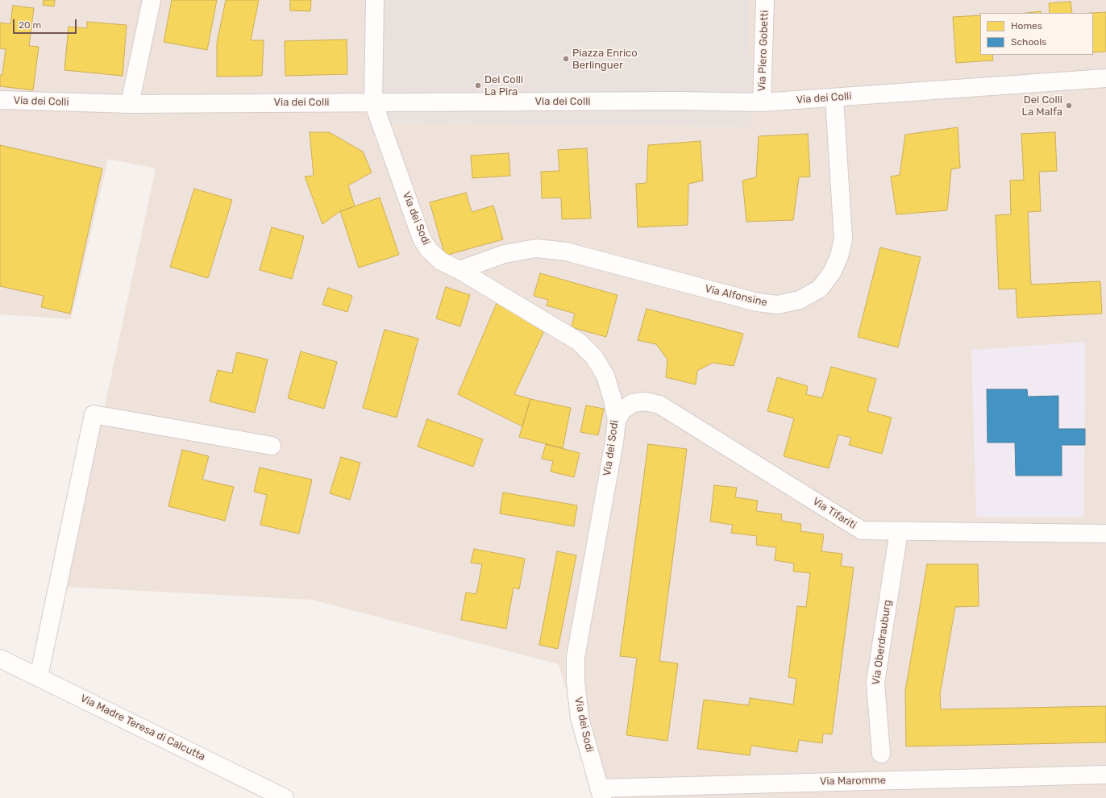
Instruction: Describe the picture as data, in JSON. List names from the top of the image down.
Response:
{
  "streets": {
    "street": [
      "Via Piero Gobetti",
      "Via dei Colli",
      "Via dei Sodi",
      "Via Alfonsine",
      "Via Tifariti",
      "Via Oberdrauburg",
      "Via Madre Teresa di Calcutta",
      "Via Maromme"
    ]
  },
  "crossings": [
    ["Via Piero Gobetti", "Via dei Colli"],
    ["Via dei Colli", "Via dei Sodi"],
    ["Via dei Colli", "Via Alfonsine"],
    ["Via dei Sodi", "Via Alfonsine"],
    ["Via dei Sodi", "Via Tifariti"],
    ["Via dei Sodi", "Via Maromme"],
    ["Via Tifariti", "Via Oberdrauburg"]
  ],
  "places": ["Piazza Enrico Berlinguer", "Dei Colli La Pira", "Dei Colli La Malfa"],
  "legend": ["Homes", "Schools"],
  "scale_bar": "20 m"
}
